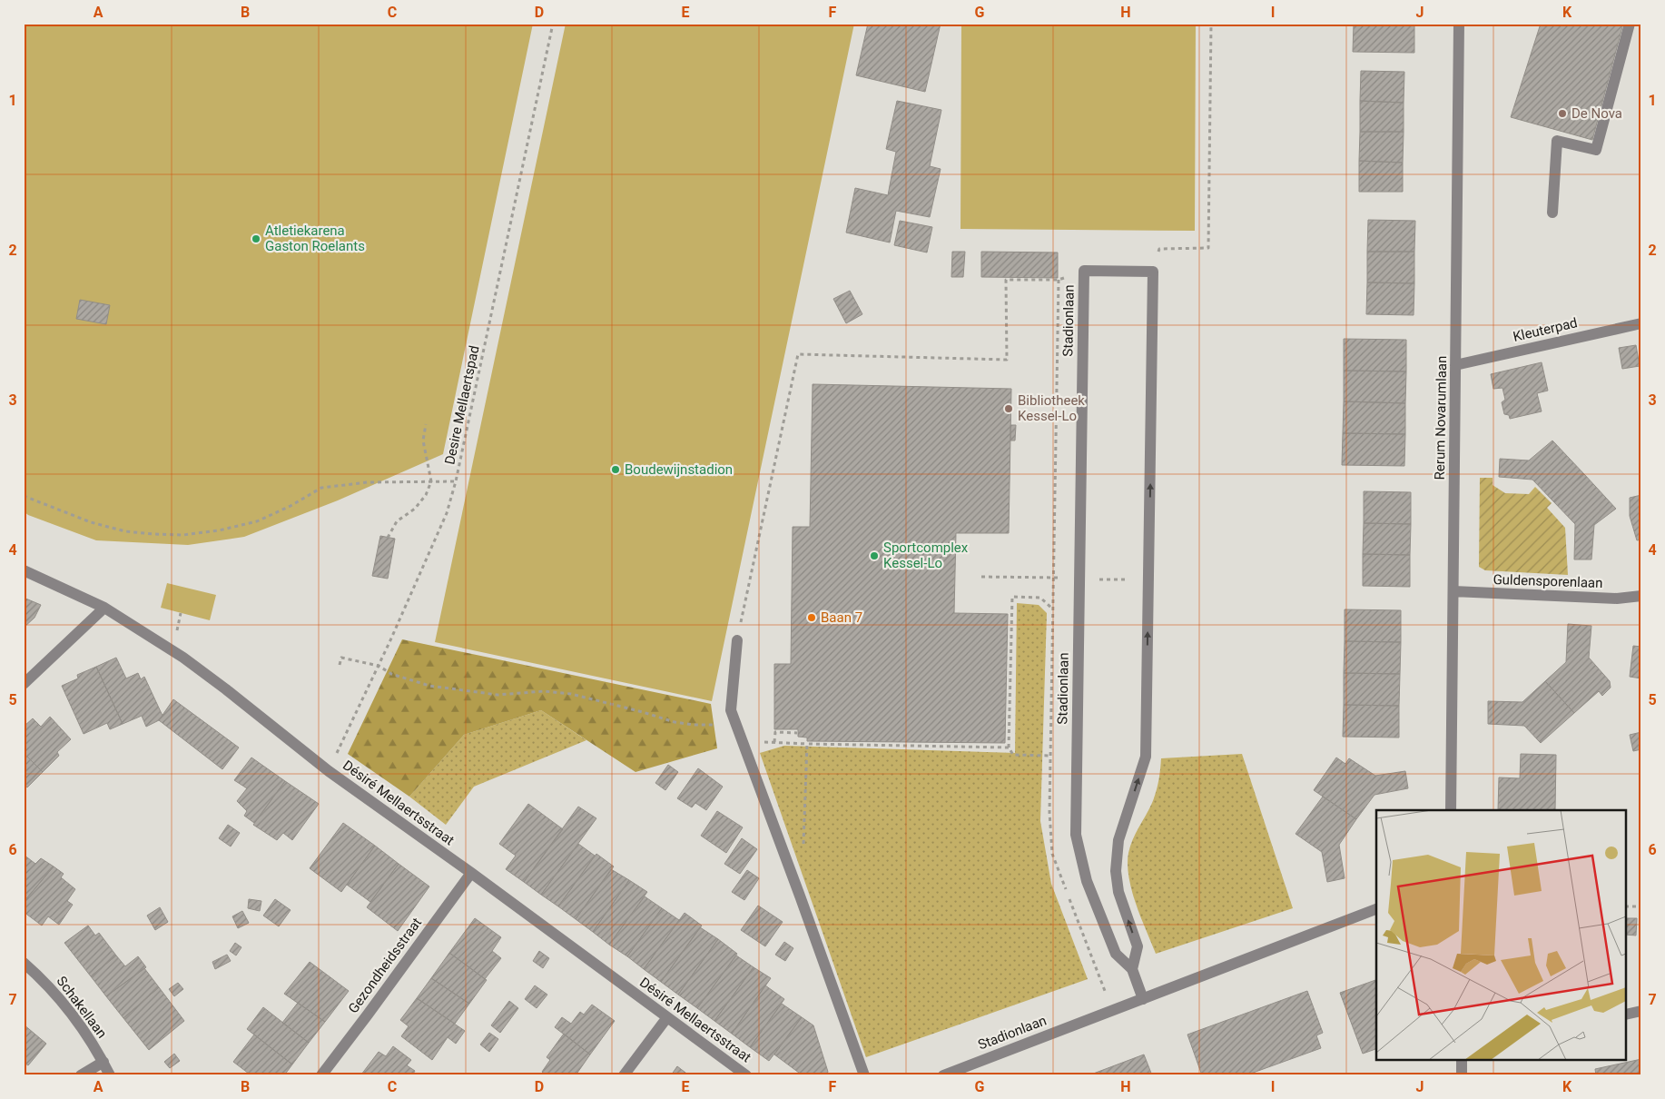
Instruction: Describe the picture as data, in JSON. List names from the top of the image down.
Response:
{
  "streets": {
    "street": [
      "Stadionlaan",
      "Kleuterpad",
      "Rerum Novarumlaan",
      "Guldensporenlaan",
      "Désiré Mellaertsstraat",
      "Gezondheidsstraat",
      "Schakellaan"
    ],
    "path": ["Desire Mellaertspad"]
  },
  "crossings": [
    ["Kleuterpad", "Rerum Novarumlaan"],
    ["Desire Mellaertspad", "Désiré Mellaertsstraat"],
    ["Rerum Novarumlaan", "Guldensporenlaan"],
    ["Désiré Mellaertsstraat", "Gezondheidsstraat"]
  ],
  "places": [
    "De Nova",
    "Atletiekarena Gaston Roelants",
    "Bibliotheek Kessel-Lo",
    "Boudewijnstadion",
    "Sportcomplex Kessel-Lo",
    "Baan 7"
  ],
  "grid": {
    "columns": [
      "A",
      "B",
      "C",
      "D",
      "E",
      "F",
      "G",
      "H",
      "I",
      "J",
      "K"
    ],
    "rows": [
      "1",
      "2",
      "3",
      "4",
      "5",
      "6",
      "7"
    ]
  }
}
